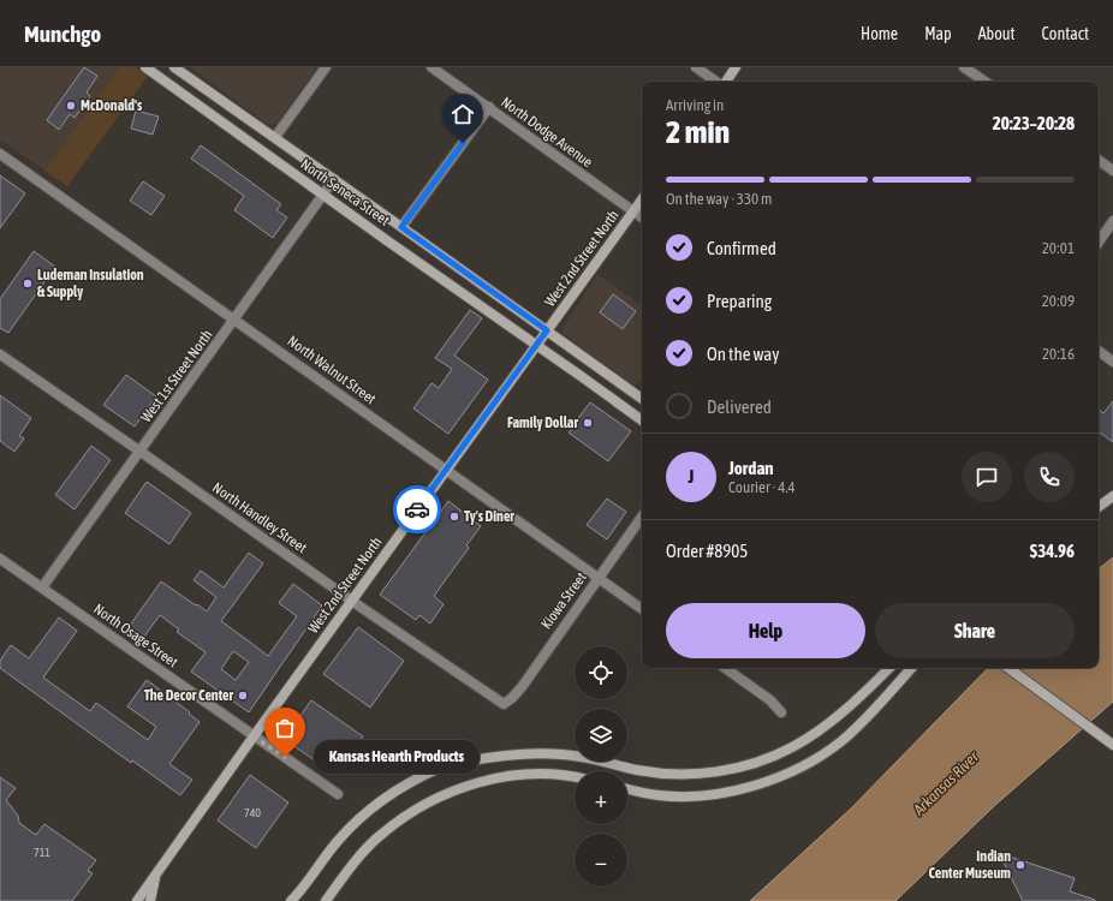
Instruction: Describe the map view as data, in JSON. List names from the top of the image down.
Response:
{
  "streets": {
    "main road": ["North Seneca Street", "West 2nd Street North"],
    "street": [
      "North Dodge Avenue",
      "North Walnut Street",
      "West 1st Street North",
      "North Handley Street",
      "Kiowa Street",
      "North Osage Street"
    ]
  },
  "crossings": [
    ["North Dodge Avenue", "West 2nd Street North"],
    ["North Seneca Street", "West 2nd Street North"],
    ["North Seneca Street", "West 1st Street North"],
    ["West 2nd Street North", "North Walnut Street"],
    ["West 2nd Street North", "North Handley Street"],
    ["West 2nd Street North", "North Osage Street"],
    ["North Walnut Street", "West 1st Street North"],
    ["North Walnut Street", "Kiowa Street"],
    ["West 1st Street North", "North Handley Street"],
    ["West 1st Street North", "North Osage Street"],
    ["North Handley Street", "Kiowa Street"]
  ],
  "water": ["Arkansas River"],
  "places": [
    "McDonald's",
    "Ludeman Insulation & Supply",
    "Family Dollar",
    "Ty's Diner",
    "The Decor Center",
    "Kansas Hearth Products",
    "Indian Center Museum"
  ],
  "house_numbers": ["740", "711"],
  "page": {
    "header": "Munchgo",
    "nav": [
      "Home",
      "Map",
      "About",
      "Contact"
    ],
    "heading": ["2 min", "Arriving in", "20:23–20:28"],
    "panel": [
      "Jordan",
      "Courier · 4.4",
      "Order #8905",
      "$34.96"
    ],
    "bar": "On the way · 330 m",
    "list": [
      ["Confirmed", "20:01"],
      ["Preparing", "20:09"],
      ["On the way", "20:16"],
      "Delivered"
    ],
    "round": "J",
    "buttons": ["Help", "Share"],
    "map_buttons": ["+", "−"],
    "bubble": "Kansas Hearth Products"
  }
}
